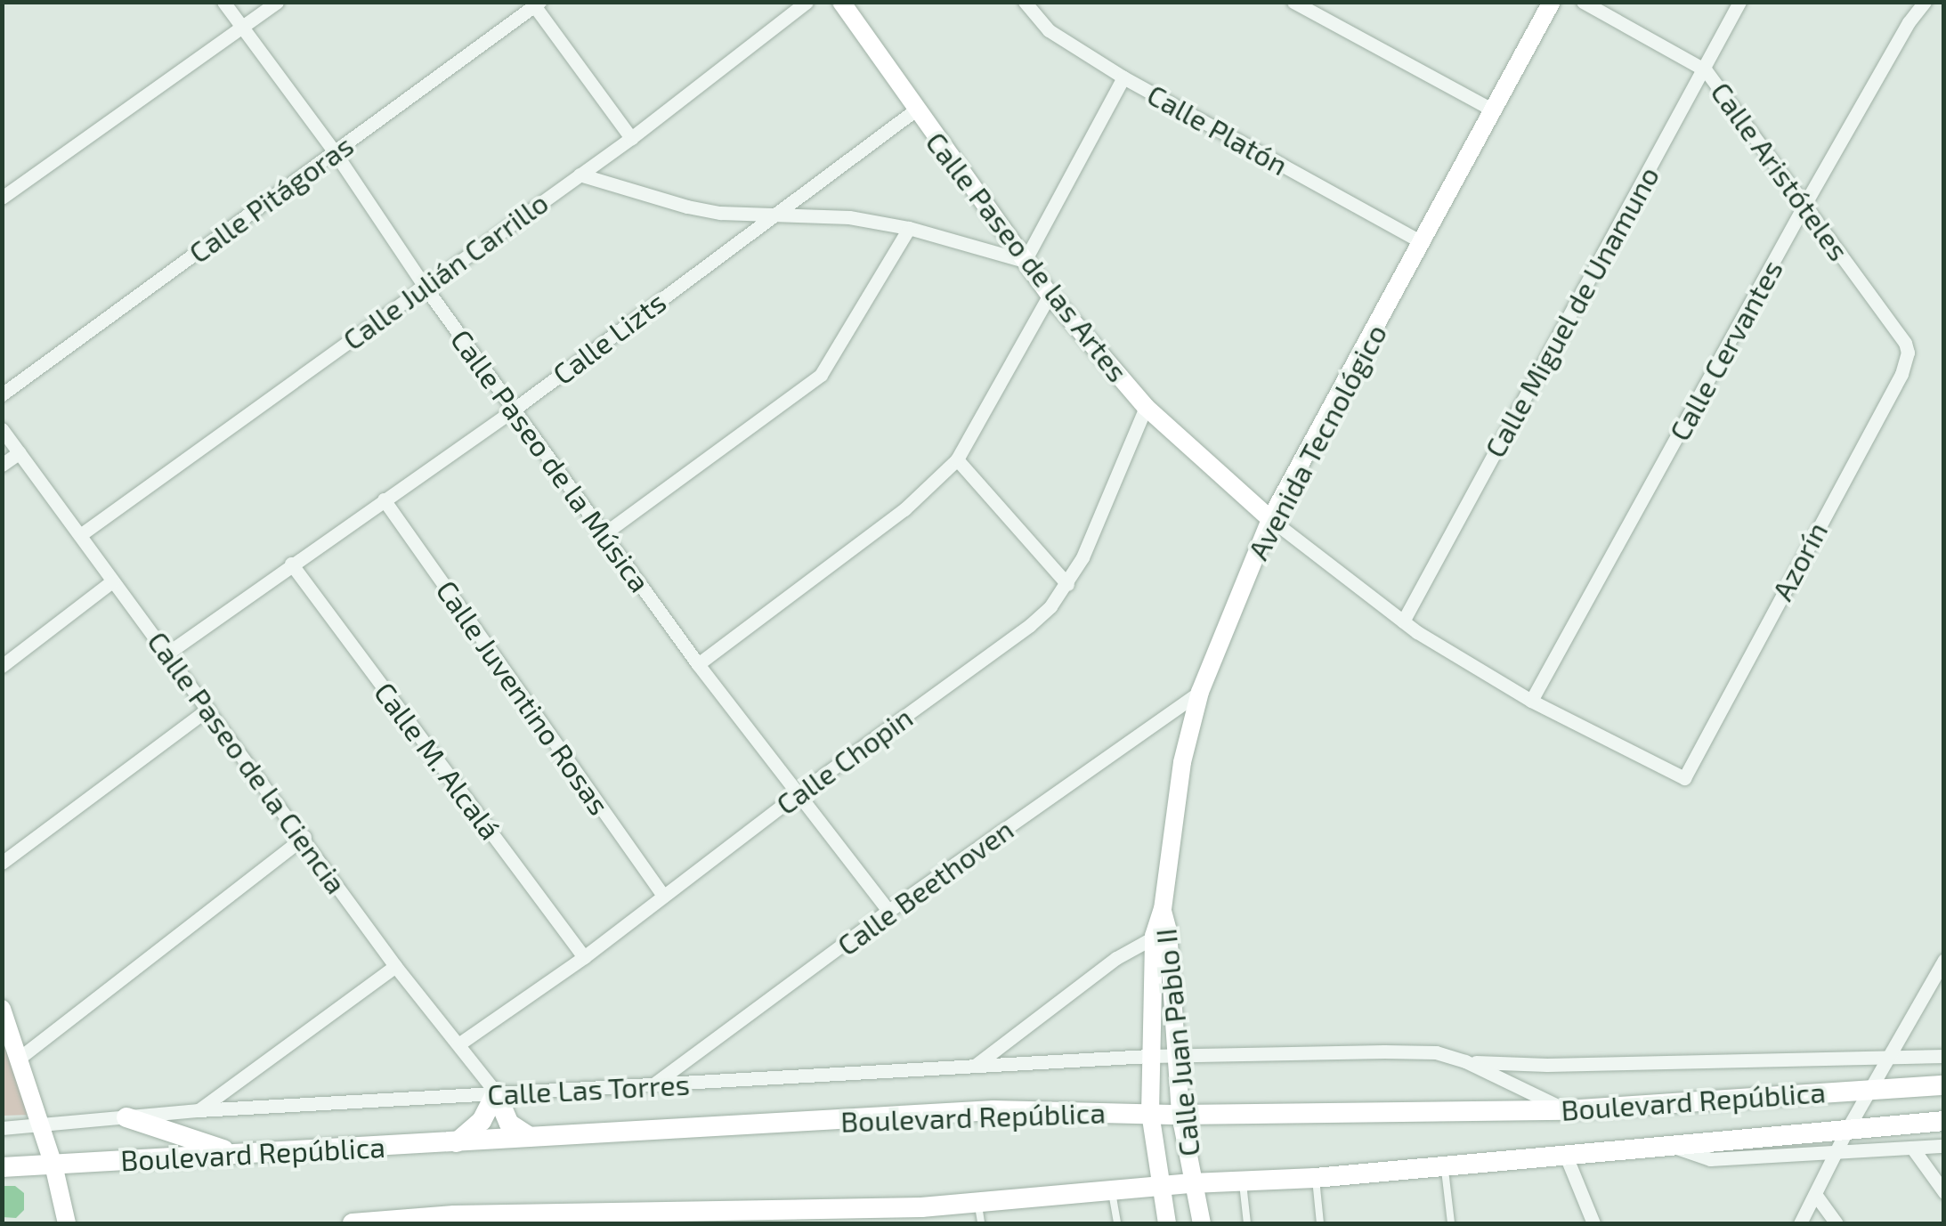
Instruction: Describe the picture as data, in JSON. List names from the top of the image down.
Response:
{
  "streets": {
    "main road": [
      "Calle Paseo de las Artes",
      "Avenida Tecnológico",
      "Calle Juan Pablo II",
      "Boulevard República"
    ],
    "street": [
      "Calle Platón",
      "Calle Aristóteles",
      "Calle Pitágoras",
      "Calle Julián Carrillo",
      "Calle Miguel de Unamuno",
      "Calle Lizts",
      "Calle Cervantes",
      "Calle Paseo de la Música",
      "Azorín",
      "Calle Juventino Rosas",
      "Calle M. Alcalá",
      "Calle Chopin",
      "Calle Paseo de la Ciencia",
      "Calle Beethoven",
      "Calle Las Torres"
    ]
  },
  "crossings": [
    ["Calle Platón", "Avenida Tecnológico"],
    ["Calle Aristóteles", "Calle Miguel de Unamuno"],
    ["Calle Aristóteles", "Calle Cervantes"],
    ["Calle Aristóteles", "Azorín"],
    ["Calle Pitágoras", "Calle Paseo de la Música"],
    ["Calle Paseo de las Artes", "Calle Miguel de Unamuno"],
    ["Calle Paseo de las Artes", "Calle Lizts"],
    ["Calle Paseo de las Artes", "Calle Cervantes"],
    ["Calle Paseo de las Artes", "Avenida Tecnológico"],
    ["Calle Paseo de las Artes", "Azorín"],
    ["Calle Paseo de las Artes", "Calle Chopin"],
    ["Calle Julián Carrillo", "Calle Paseo de la Música"],
    ["Calle Julián Carrillo", "Calle Paseo de la Ciencia"],
    ["Calle Lizts", "Calle Paseo de la Música"],
    ["Calle Lizts", "Calle Juventino Rosas"],
    ["Calle Lizts", "Calle M. Alcalá"],
    ["Calle Lizts", "Calle Paseo de la Ciencia"],
    ["Avenida Tecnológico", "Calle Beethoven"],
    ["Avenida Tecnológico", "Calle Juan Pablo II"],
    ["Calle Paseo de la Música", "Calle Chopin"],
    ["Calle Paseo de la Música", "Calle Beethoven"],
    ["Calle Juventino Rosas", "Calle Chopin"],
    ["Calle M. Alcalá", "Calle Chopin"],
    ["Calle Chopin", "Calle Paseo de la Ciencia"],
    ["Calle Paseo de la Ciencia", "Calle Las Torres"],
    ["Calle Beethoven", "Calle Las Torres"],
    ["Calle Juan Pablo II", "Calle Las Torres"],
    ["Calle Juan Pablo II", "Boulevard República"]
  ]
}
